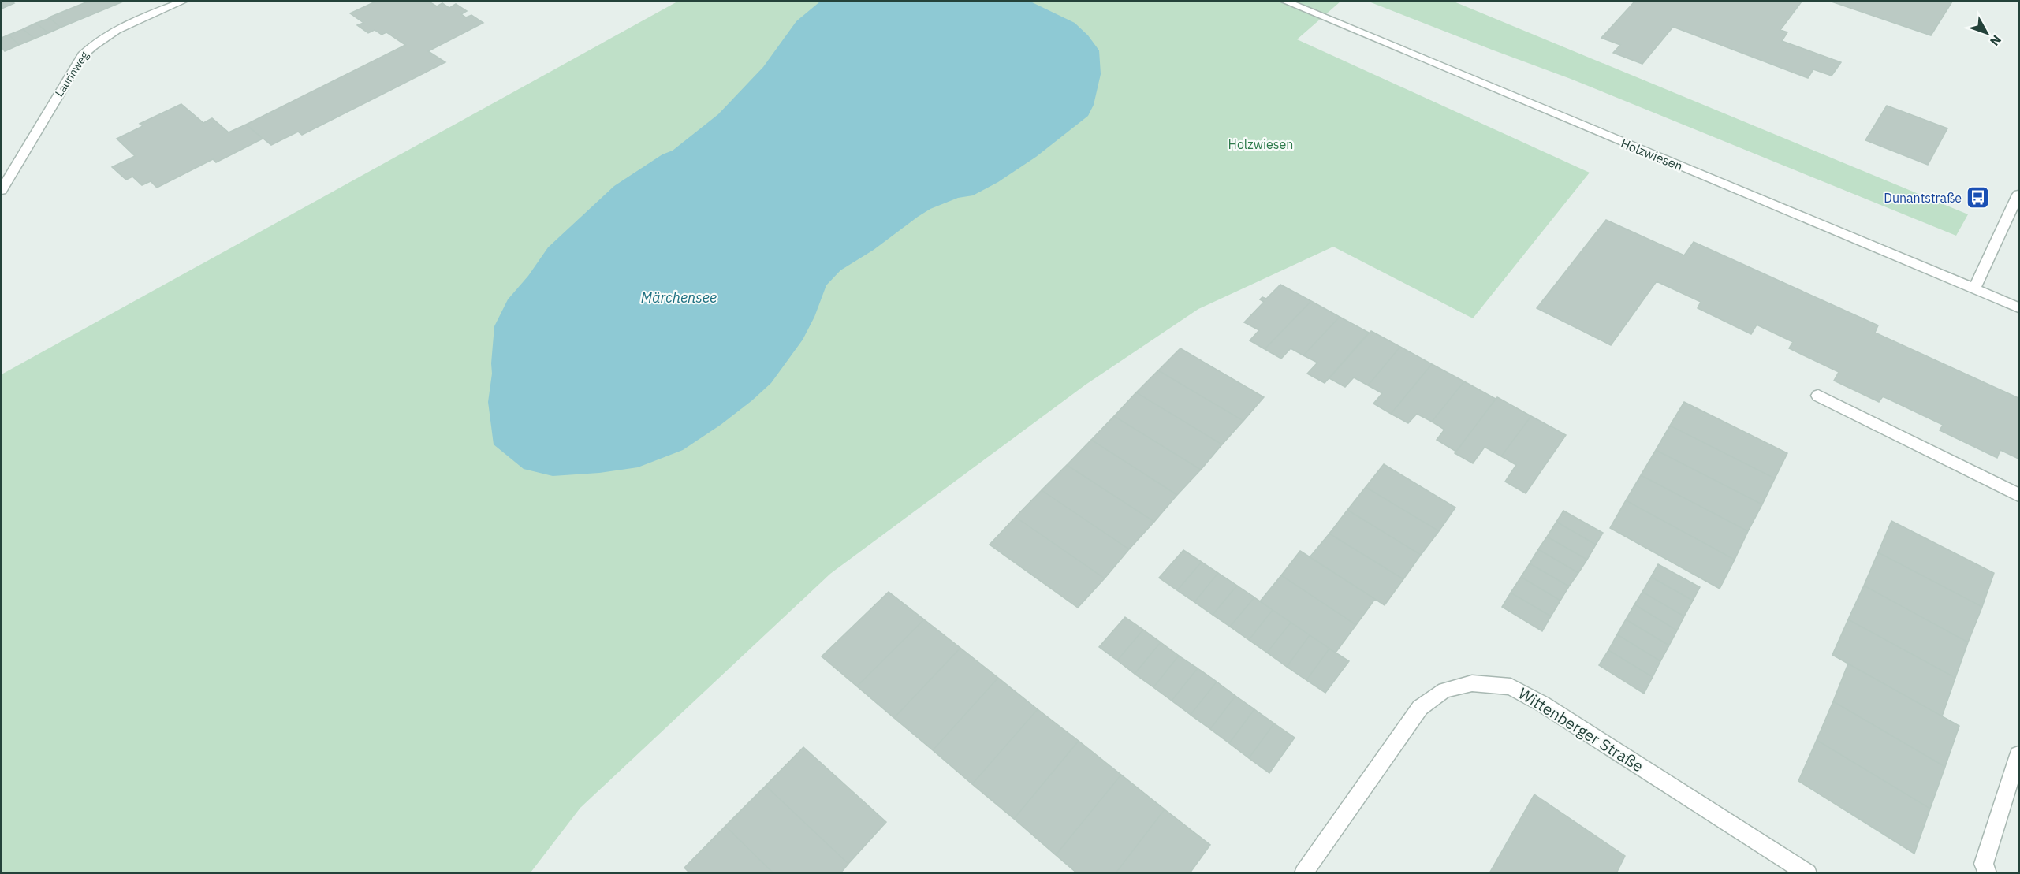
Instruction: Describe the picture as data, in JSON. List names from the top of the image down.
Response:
{
  "streets": {
    "street": ["Laurinweg", "Holzwiesen", "Wittenberger Straße"]
  },
  "water": ["Märchensee"],
  "parks": ["Holzwiesen"],
  "places": {
    "bus stop": ["Dunantstraße"]
  },
  "north": "bottom right"
}
